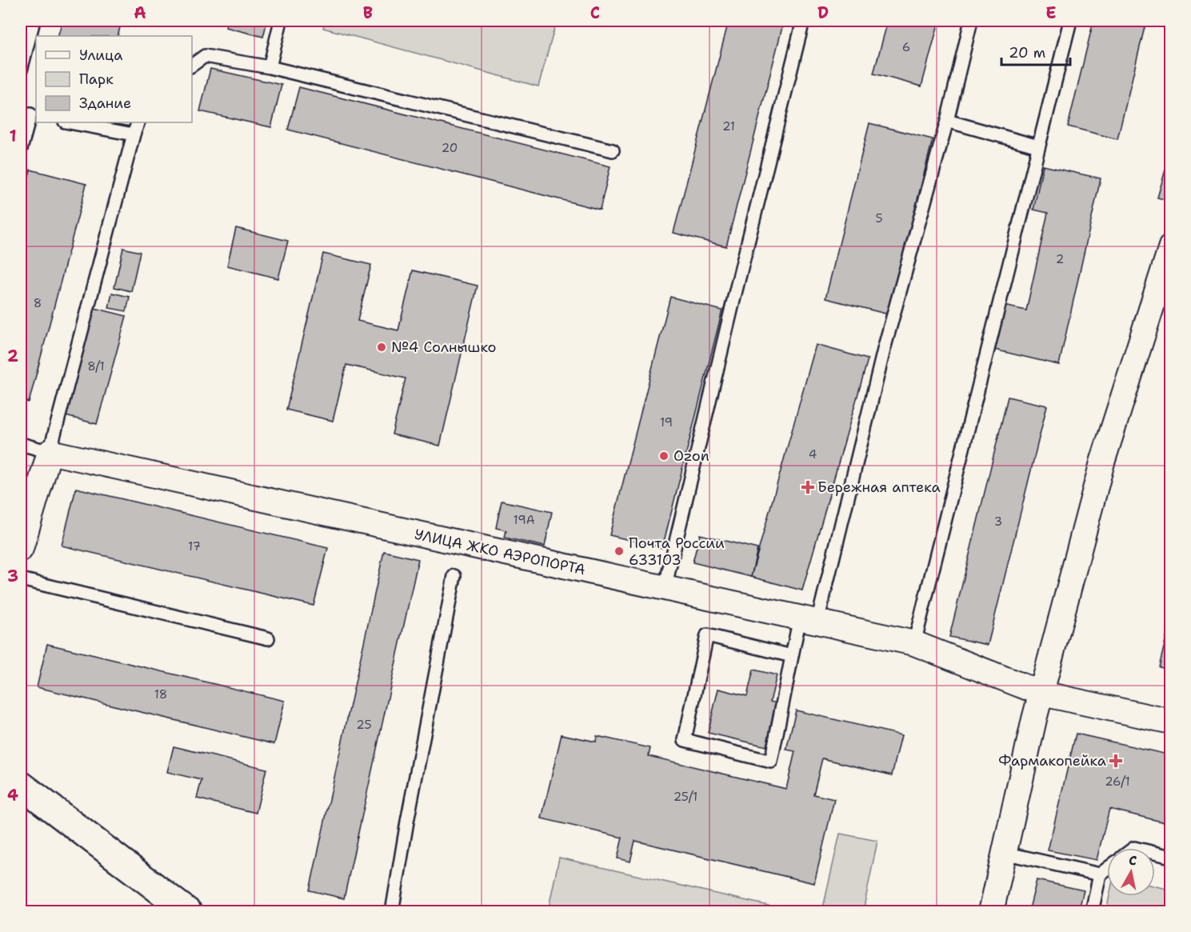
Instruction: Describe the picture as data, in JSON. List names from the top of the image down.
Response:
{
  "streets": {
    "street": ["УЛИЦА ЖКО АЭРОПОРТА"]
  },
  "places": {
    "other": ["№4 Солнышко", "Ozon", "Почта России 633103"],
    "health": ["Бережная аптека", "Фармакопейка"]
  },
  "house_numbers": [
    "6",
    "21",
    "20",
    "5",
    "2",
    "8",
    "8/1",
    "19",
    "4",
    "19А",
    "3",
    "17",
    "18",
    "25",
    "26/1",
    "25/1"
  ],
  "legend": ["Улица", "Парк", "Здание"],
  "scale_bar": "20 m",
  "north": "top",
  "grid": {
    "columns": [
      "A",
      "B",
      "C",
      "D",
      "E"
    ],
    "rows": [
      "1",
      "2",
      "3",
      "4"
    ]
  }
}
